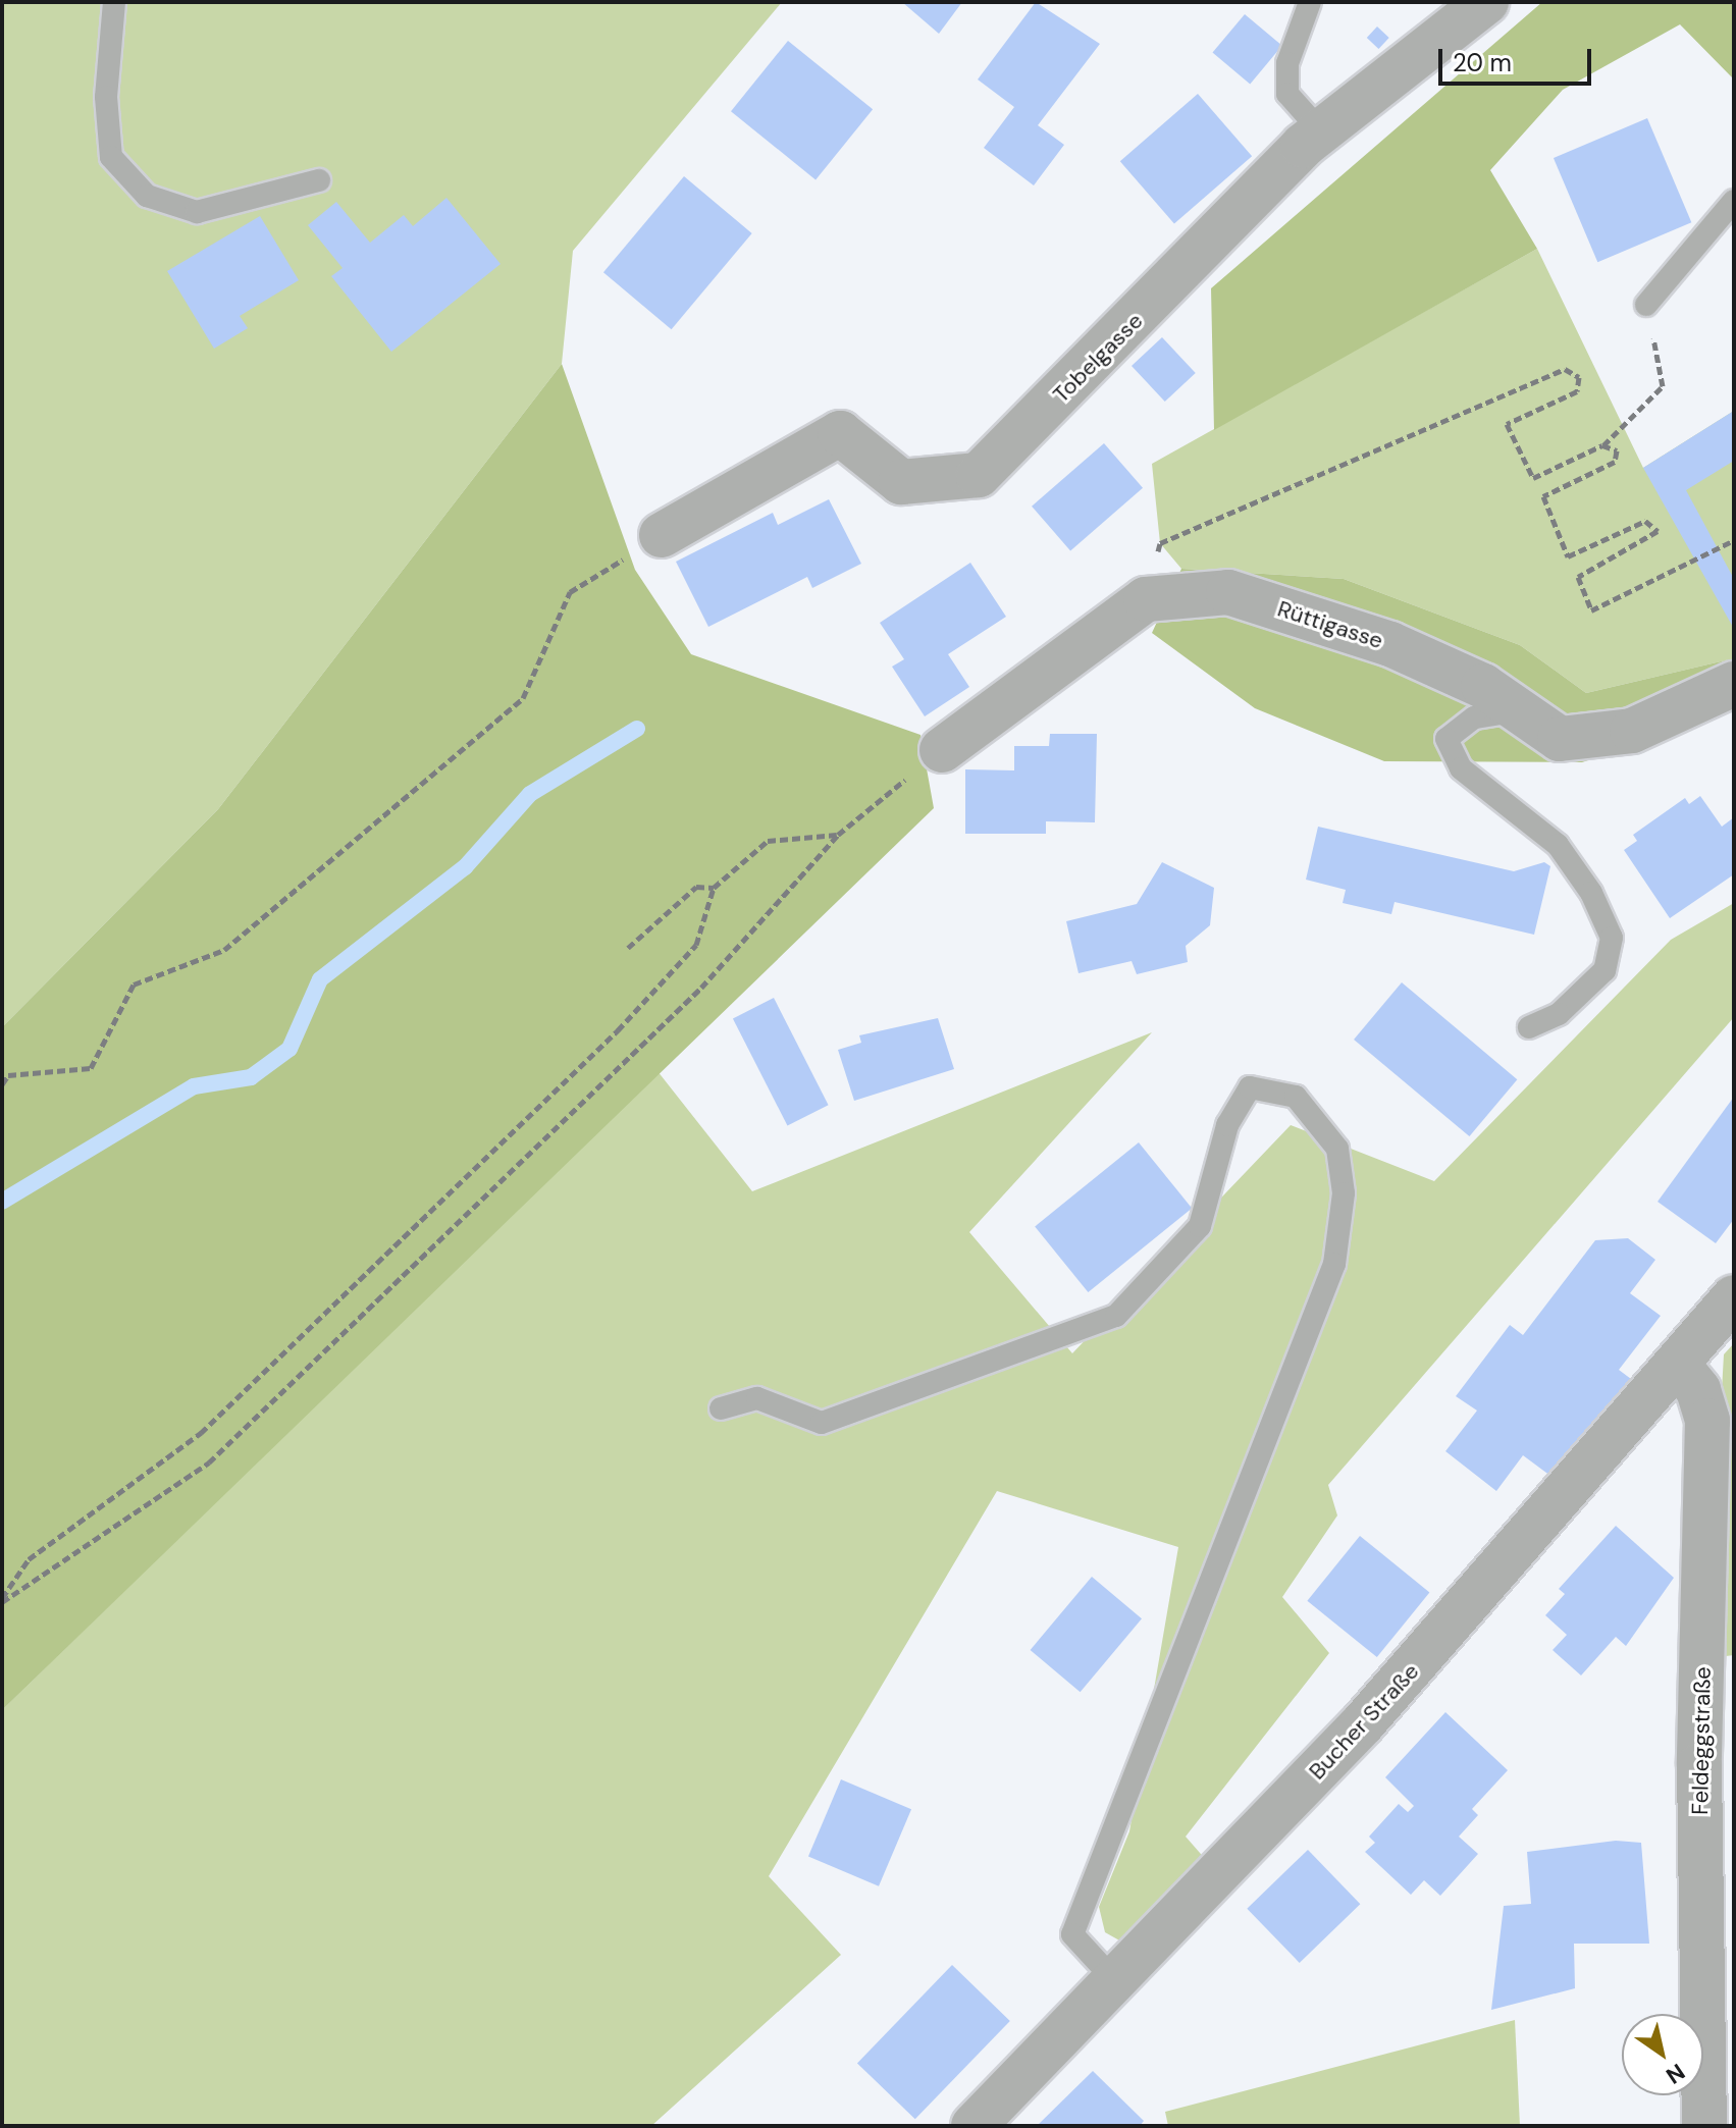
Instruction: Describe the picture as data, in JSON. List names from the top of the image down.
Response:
{
  "streets": {
    "street": [
      "Tobelgasse",
      "Rüttigasse",
      "Bucher Straße",
      "Feldeggstraße"
    ]
  },
  "crossings": [
    ["Bucher Straße", "Feldeggstraße"]
  ],
  "scale_bar": "20 m",
  "north": "bottom right"
}
